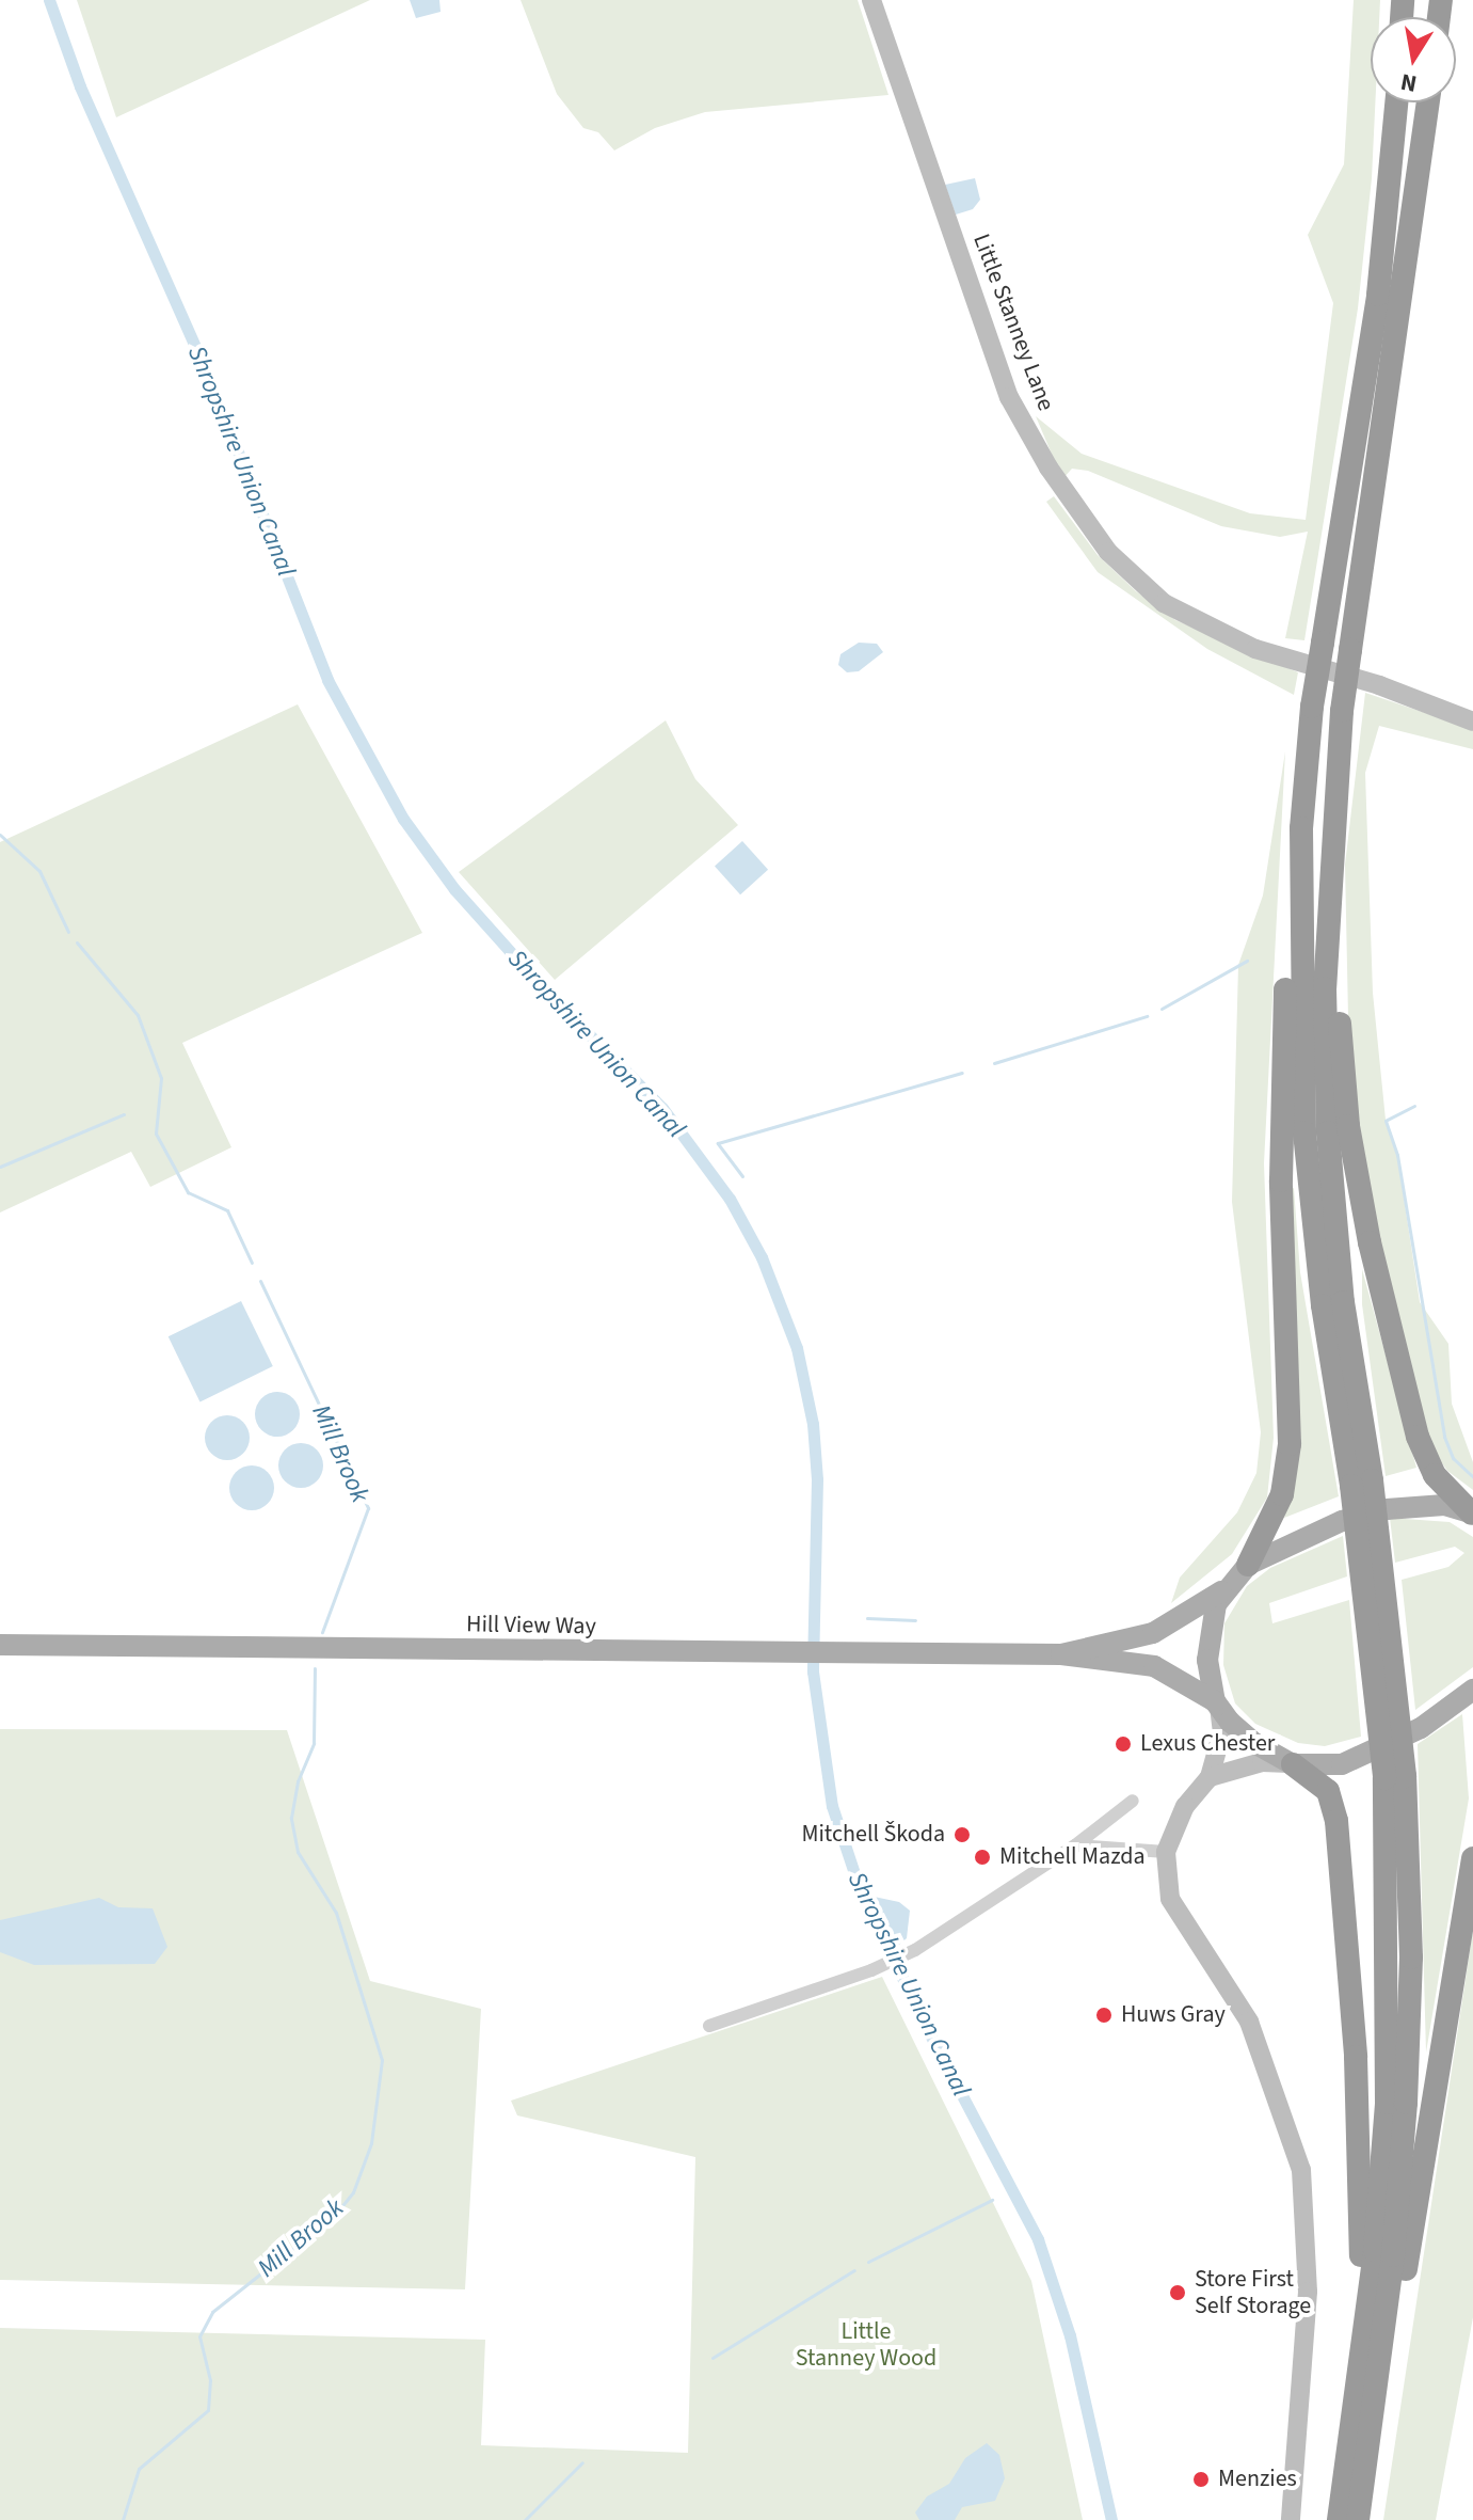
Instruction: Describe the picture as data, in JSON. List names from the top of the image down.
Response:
{
  "streets": {
    "main road": ["Hill View Way"],
    "street": ["Little Stanney Lane"]
  },
  "water": ["Shropshire Union Canal", "Mill Brook"],
  "parks": ["Little Stanney Wood"],
  "places": [
    "Lexus Chester",
    "Mitchell Škoda",
    "Mitchell Mazda",
    "Huws Gray",
    "Store First Self Storage",
    "Menzies"
  ],
  "north": "bottom"
}
